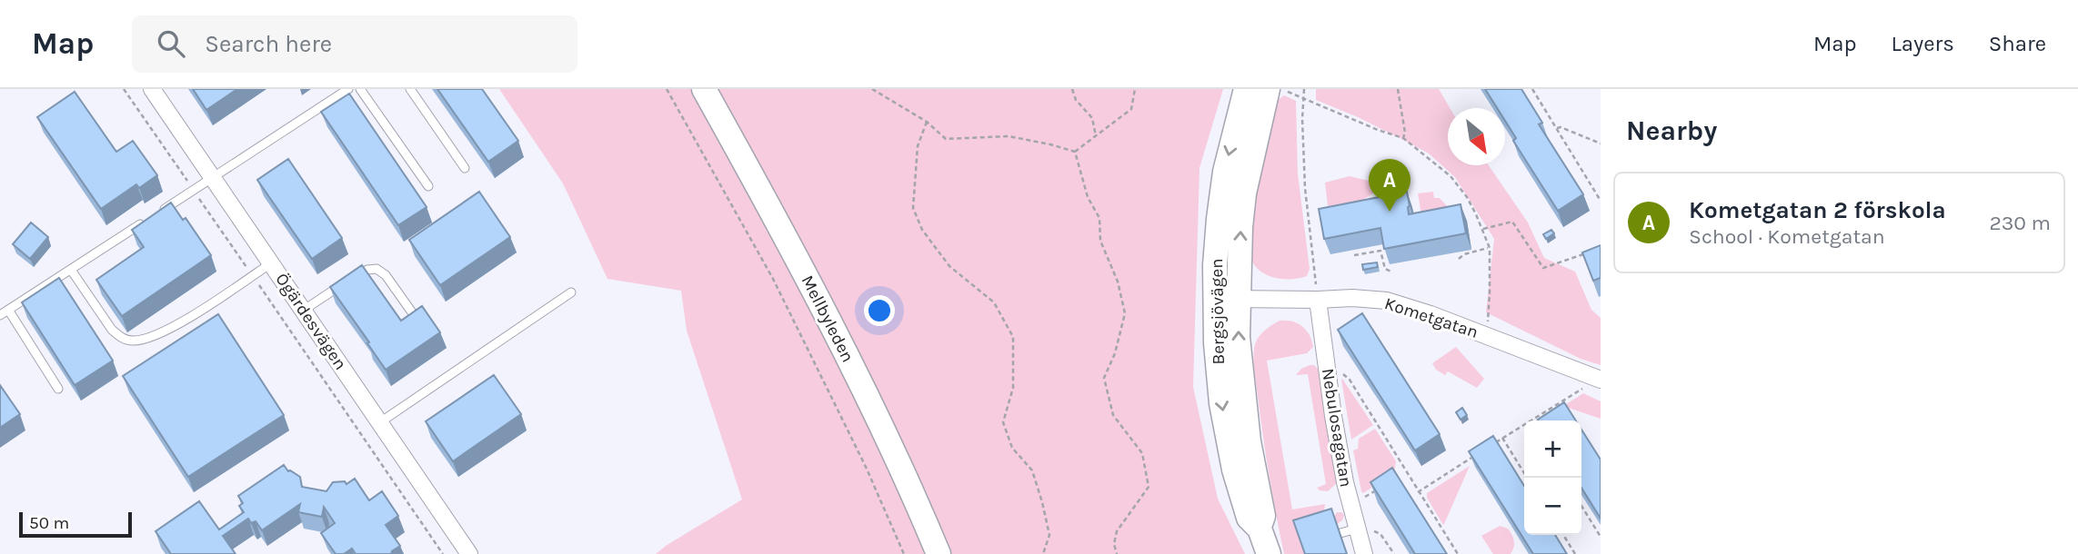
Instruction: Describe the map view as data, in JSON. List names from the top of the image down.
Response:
{
  "streets": {
    "street": [
      "Bergsjövägen",
      "Kometgatan",
      "Mellbyleden",
      "Ögärdesvägen",
      "Nebulosagatan"
    ]
  },
  "crossings": [
    ["Bergsjövägen", "Kometgatan"],
    ["Kometgatan", "Nebulosagatan"]
  ],
  "scale_bar": "50 m",
  "north": "bottom right",
  "page": {
    "header": "Map",
    "search": "Search here",
    "nav": ["Map", "Layers", "Share"],
    "heading": "Nearby",
    "pins": "A",
    "list": [
      {
        "mark": "A",
        "name": "Kometgatan 2 förskola",
        "note": "School · Kometgatan",
        "value": "230 m"
      }
    ],
    "map_buttons": ["+", "−"],
    "scale": "50 m"
  }
}
